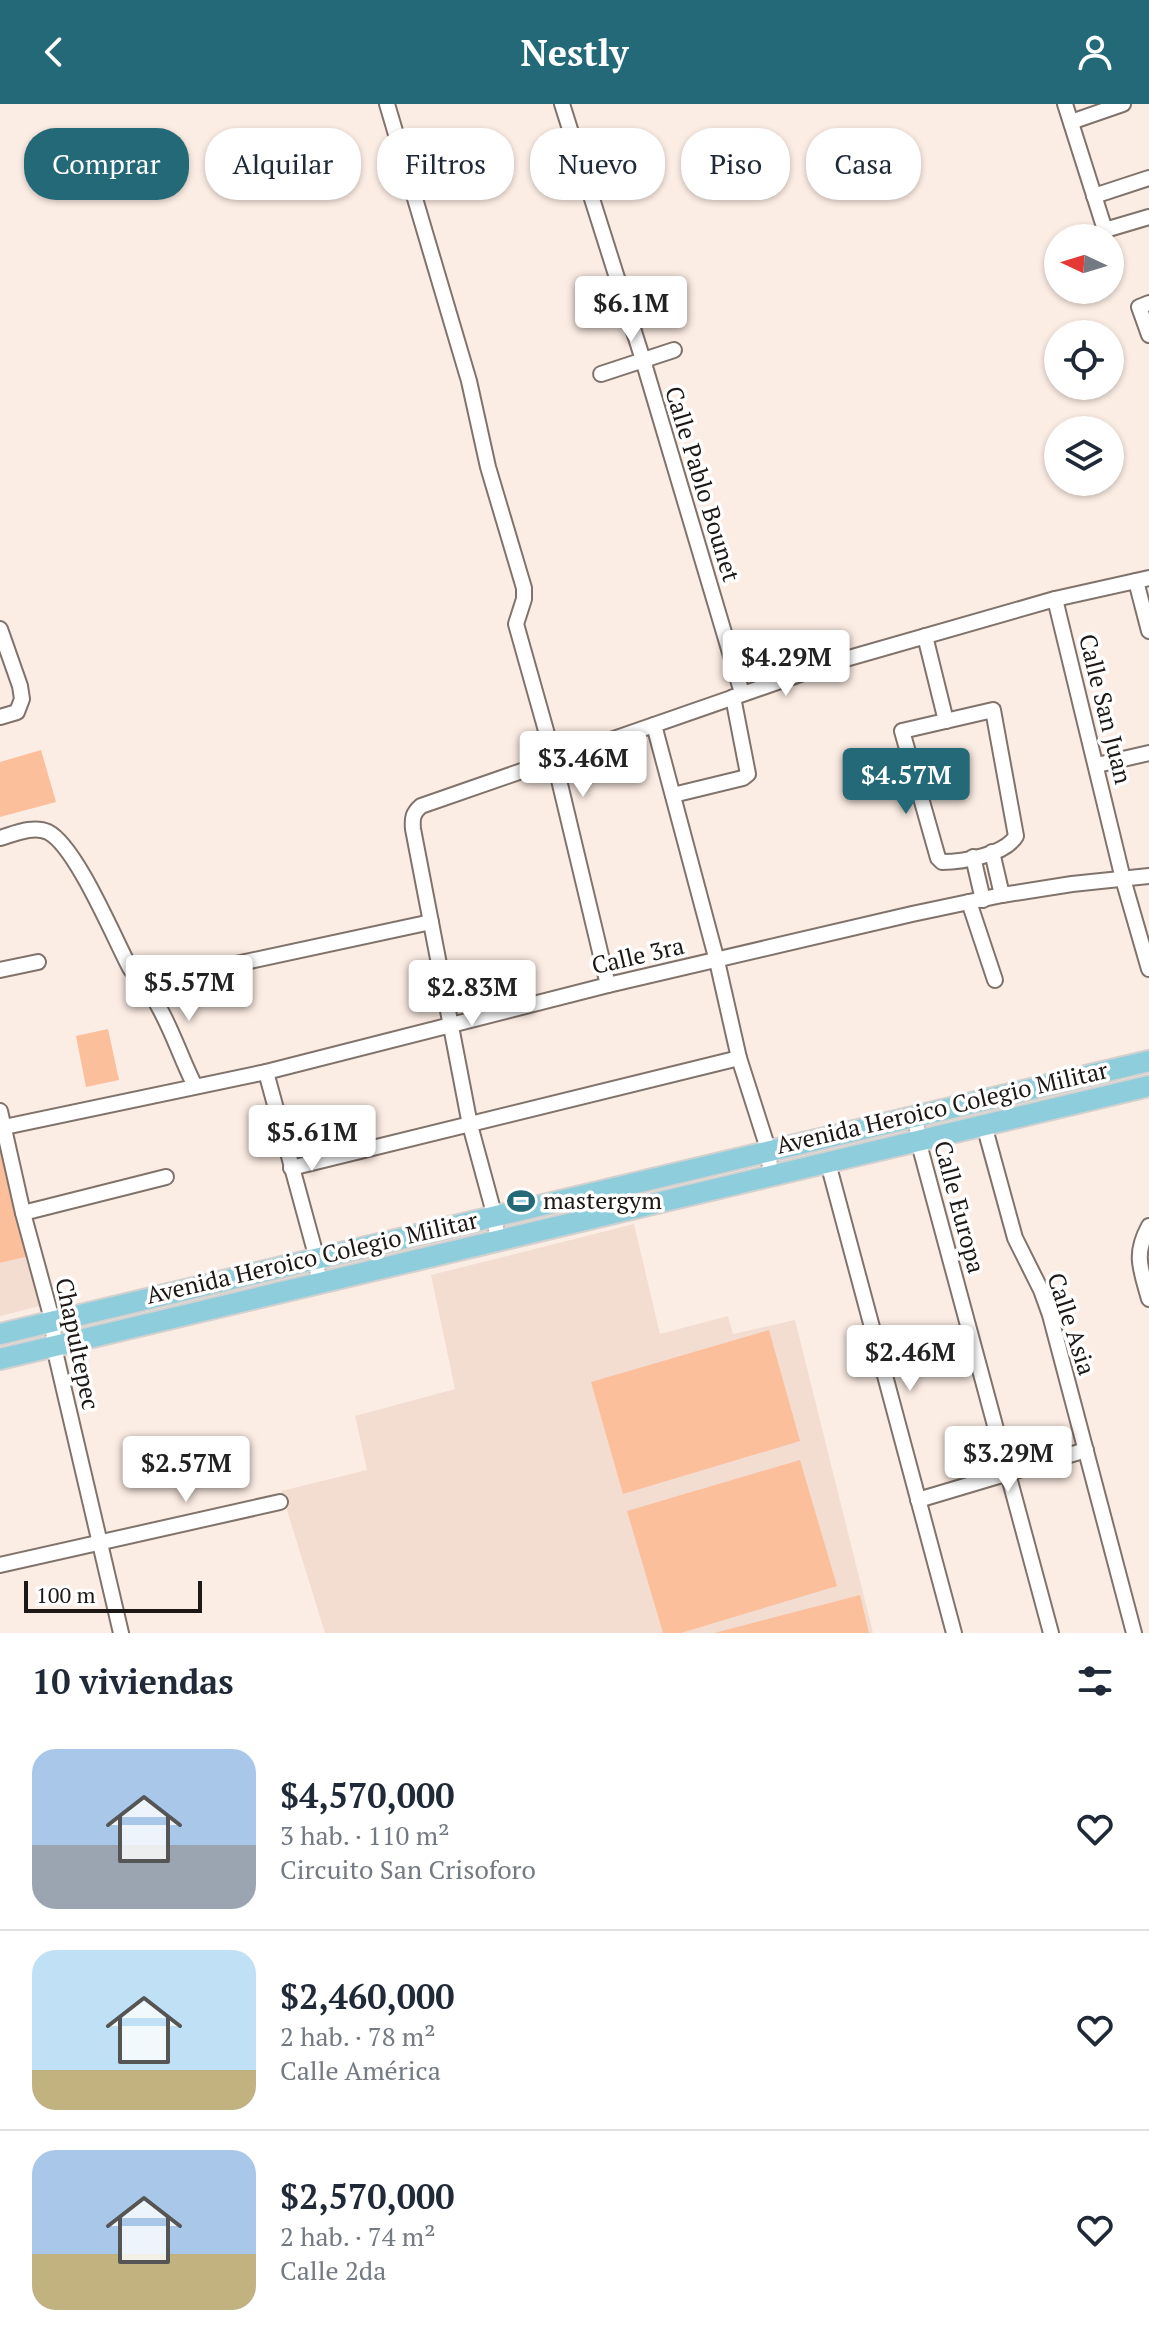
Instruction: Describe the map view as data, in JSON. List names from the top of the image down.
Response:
{
  "streets": {
    "main road": ["Avenida Heroico Colegio Militar"],
    "street": [
      "Calle Pablo Bounet",
      "Calle San Juan",
      "Calle 3ra",
      "Calle Europa",
      "Calle Asia",
      "Chapultepec"
    ]
  },
  "crossings": [
    ["Calle San Juan", "Calle 3ra"],
    ["Calle 3ra", "Chapultepec"],
    ["Avenida Heroico Colegio Militar", "Calle Europa"],
    ["Avenida Heroico Colegio Militar", "Calle Asia"],
    ["Avenida Heroico Colegio Militar", "Chapultepec"]
  ],
  "places": {
    "sports": ["mastergym"]
  },
  "scale_bar": "100 m",
  "north": "left",
  "page": {
    "header": "Nestly",
    "chip": [
      "Comprar",
      "Alquilar",
      "Filtros",
      "Nuevo",
      "Piso",
      "Casa"
    ],
    "price": [
      "$6.1M",
      "$4.29M",
      "$3.46M",
      "$4.57M",
      "$5.57M",
      "$2.83M",
      "$5.61M",
      "$2.46M",
      "$3.29M",
      "$2.57M"
    ],
    "scale": "100 m",
    "heading": "10 viviendas",
    "list": [
      {
        "name": "$4,570,000",
        "note": "3 hab. · 110 m² · Circuito San Crisoforo"
      },
      {
        "name": "$2,460,000",
        "note": "2 hab. · 78 m² · Calle América"
      },
      {
        "name": "$2,570,000",
        "note": "2 hab. · 74 m² · Calle 2da"
      }
    ]
  }
}
